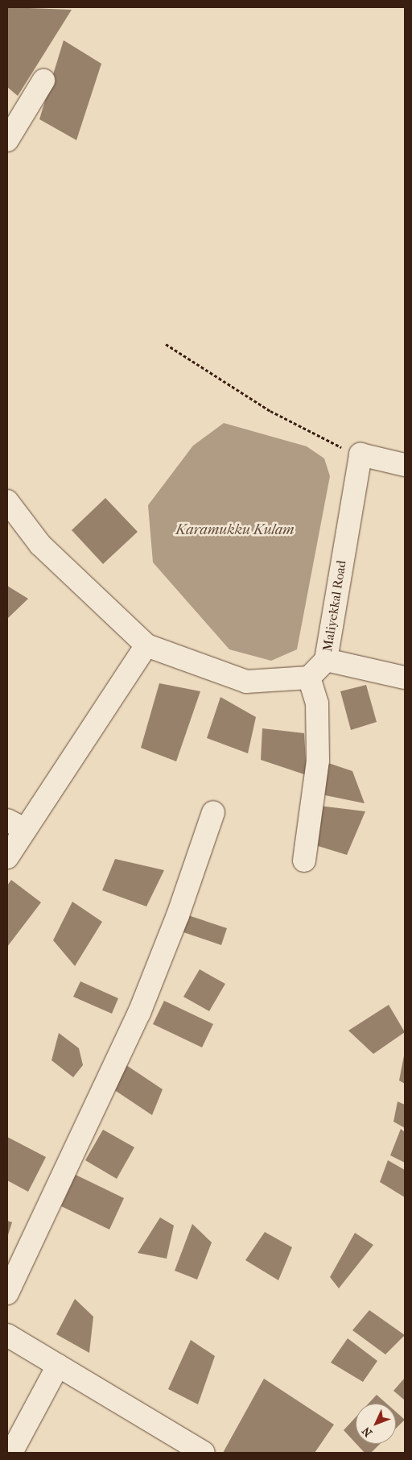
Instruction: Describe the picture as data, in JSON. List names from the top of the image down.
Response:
{
  "streets": {
    "street": ["Maliyekkal Road"]
  },
  "water": ["Karamukku Kulam"],
  "north": "bottom left"
}
